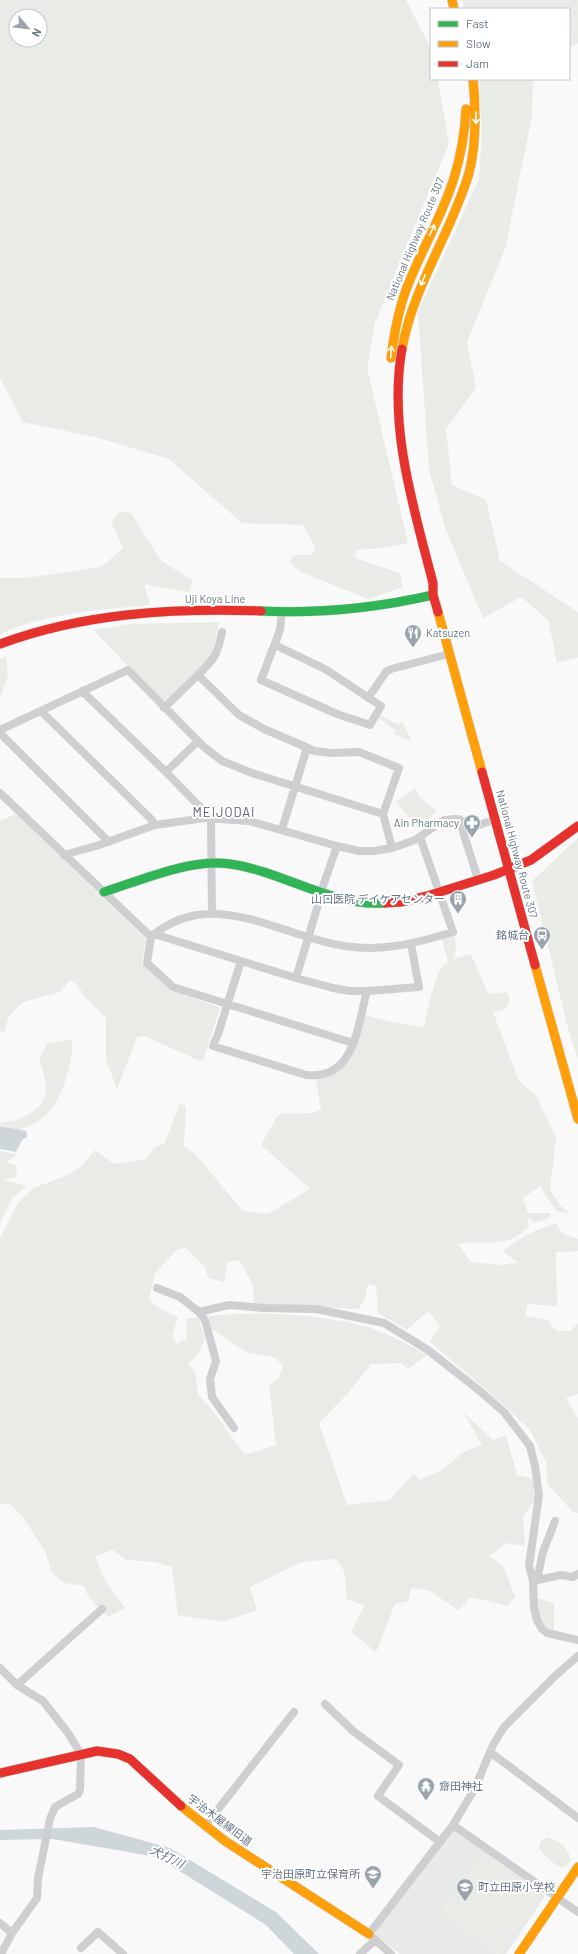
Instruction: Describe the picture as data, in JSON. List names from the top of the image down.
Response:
{
  "streets": {
    "main road": ["National Highway Route 307", "Uji Koya Line", "宇治木屋線旧道"]
  },
  "crossings": [
    ["National Highway Route 307", "Uji Koya Line"]
  ],
  "districts": ["MEIJODAI"],
  "water": ["犬打川"],
  "places": {
    "restaurant": ["Katsuzen"],
    "pharmacy": ["Ain Pharmacy"],
    "building": ["山口医院 デイケアセンター"],
    "bus stop": ["銘城台"],
    "temple": ["齋田神社"],
    "school or university": ["宇治田原町立保育所", "町立田原小学校"]
  },
  "legend": ["Fast", "Slow", "Jam"],
  "north": "bottom right"
}
